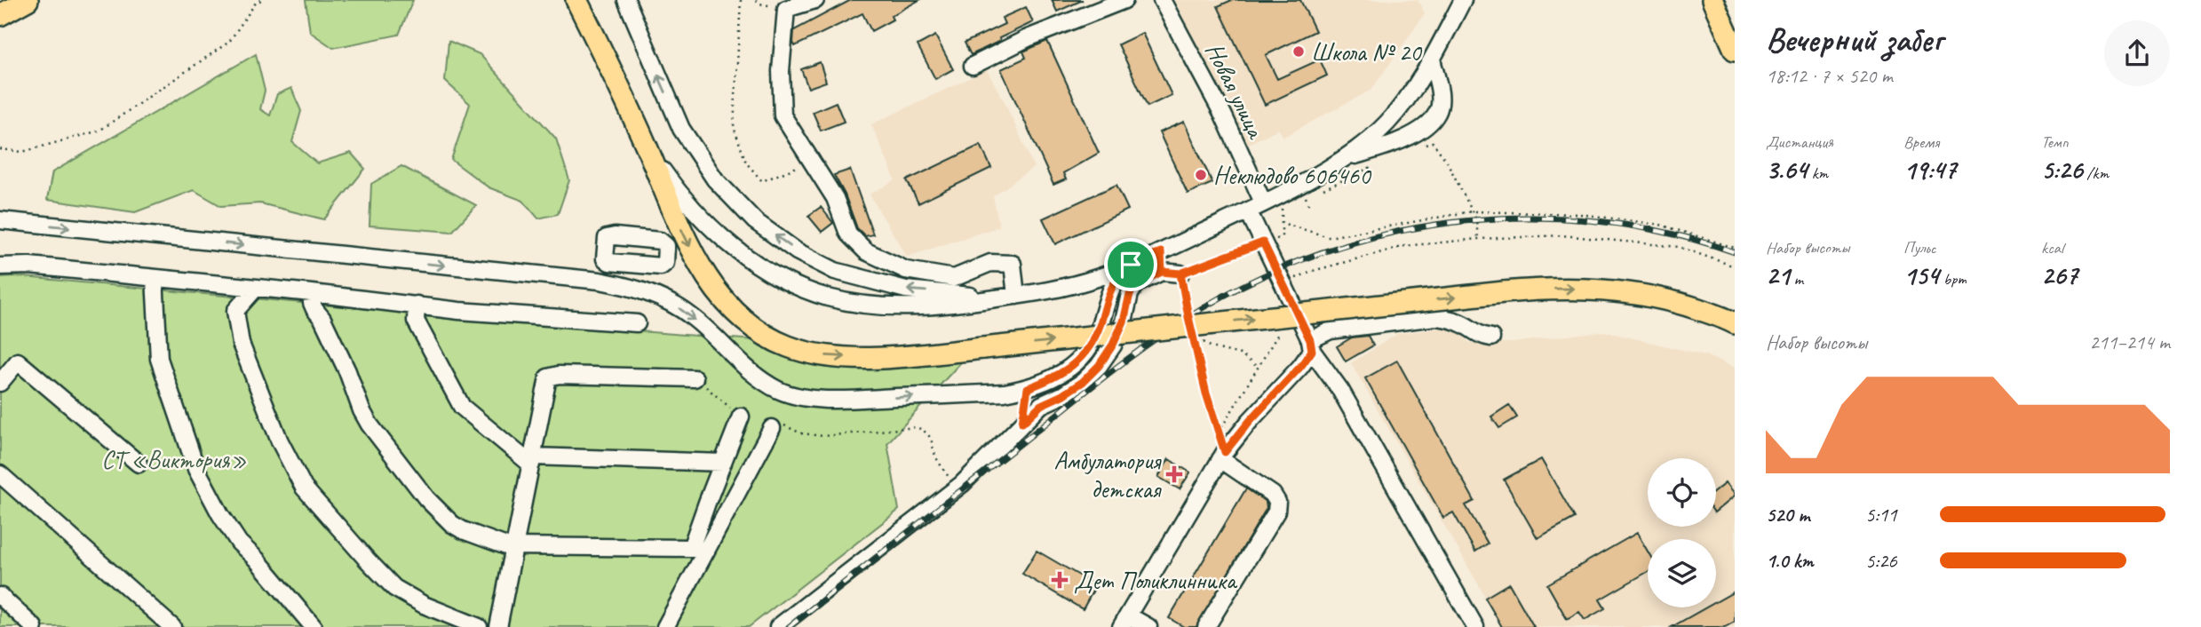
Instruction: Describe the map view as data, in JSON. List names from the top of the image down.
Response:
{
  "streets": {
    "street": ["Новая улица"]
  },
  "parks": ["СТ «Виктория»"],
  "places": {
    "other": ["Школа № 20", "Неклюдово 606460"],
    "health": ["Амбулатория детская", "Дет Поликлинника"]
  },
  "page": {
    "heading": ["Вечерний забег", "18:12 · 7 × 520 m"],
    "stats": [
      ["Дистанция", "3.64 km"],
      ["Время", "19:47"],
      ["Темп", "5:26 /km"],
      ["Набор высоты", "21 m"],
      ["Пульс", "154 bpm"],
      ["kcal", "267"]
    ],
    "chart": ["Набор высоты", "211–214 m"],
    "list": [
      {
        "name": "520 m",
        "note": "5:11"
      },
      {
        "name": "1.0 km",
        "note": "5:26"
      }
    ]
  }
}
